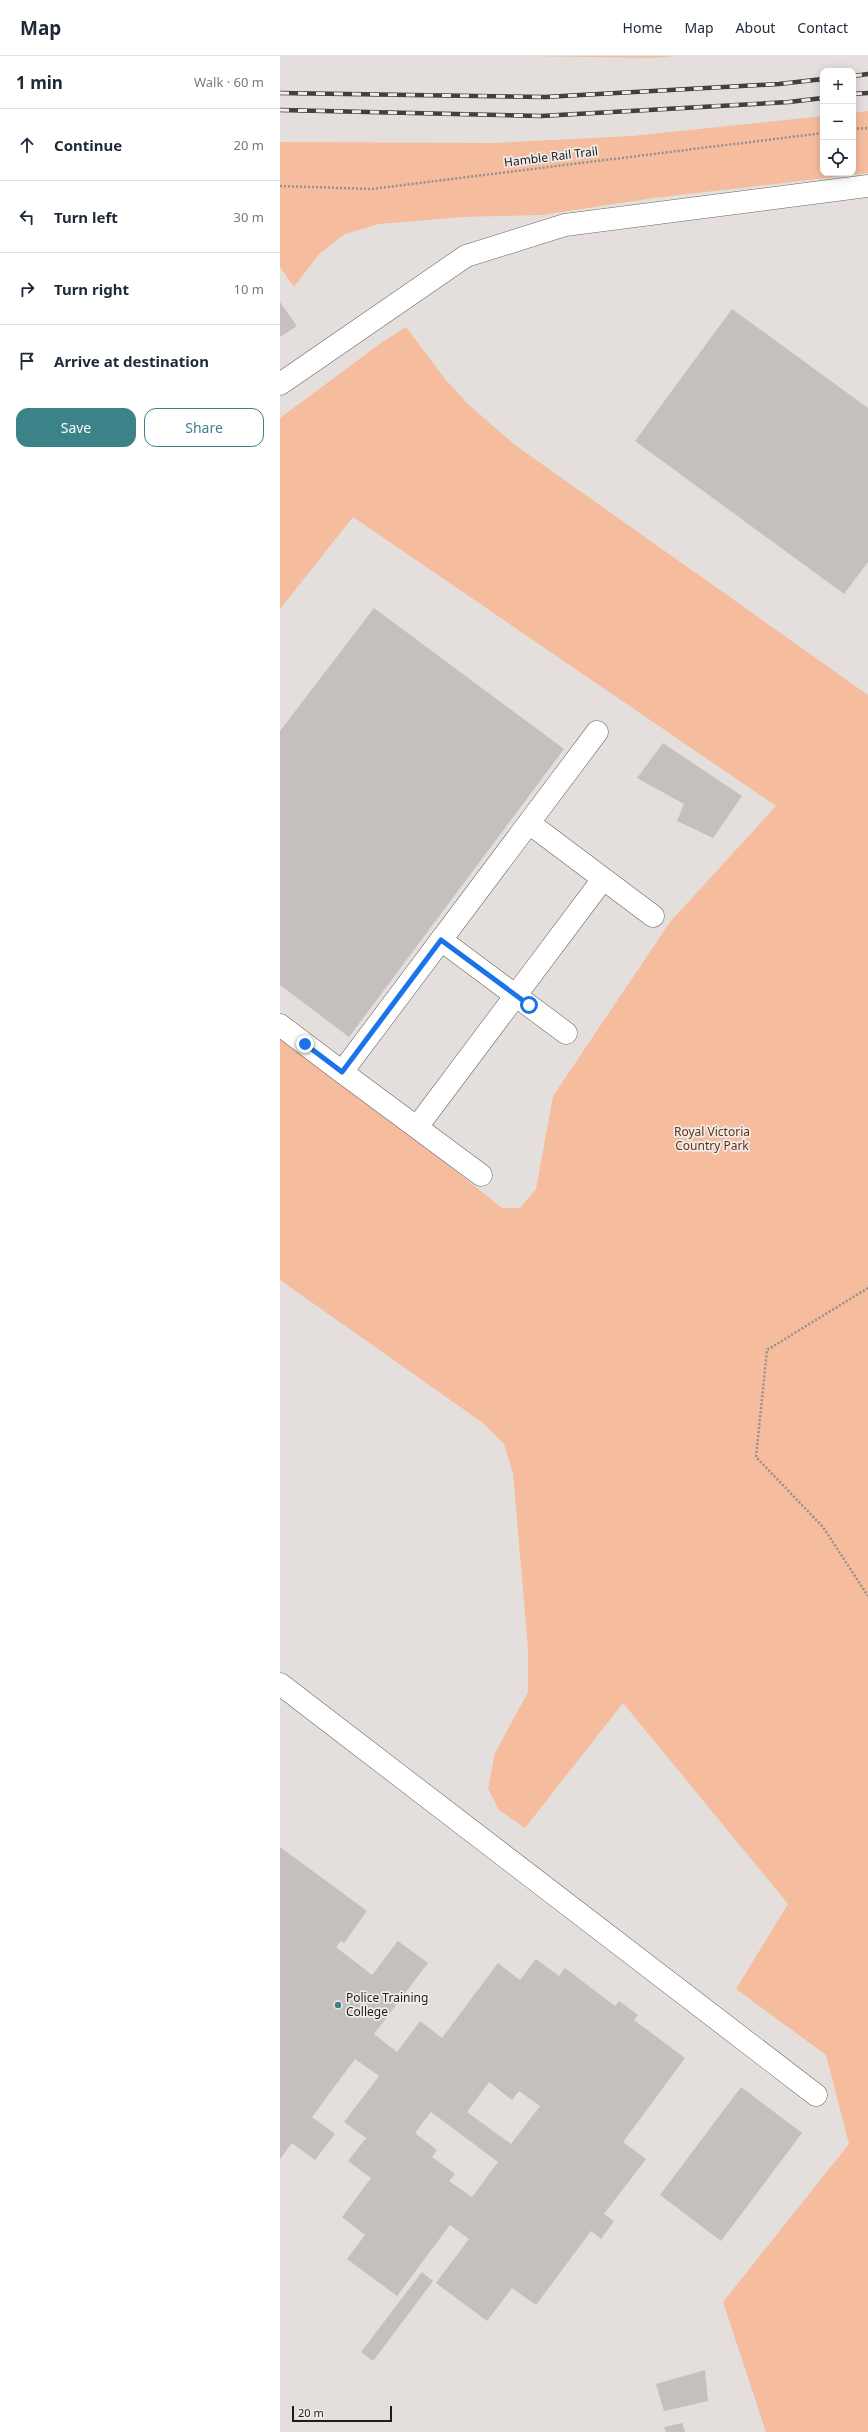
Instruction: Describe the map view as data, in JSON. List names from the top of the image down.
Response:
{
  "streets": {
    "path": ["Hamble Rail Trail"]
  },
  "parks": ["Royal Victoria Country Park"],
  "places": ["Police Training College"],
  "scale_bar": "20 m",
  "page": {
    "header": "Map",
    "nav": [
      "Home",
      "Map",
      "About",
      "Contact"
    ],
    "heading": ["1 min", "Walk · 60 m"],
    "map_buttons": ["+", "−"],
    "list": [
      ["Continue", "20 m"],
      ["Turn left", "30 m"],
      ["Turn right", "10 m"],
      "Arrive at destination"
    ],
    "buttons": ["Save", "Share"],
    "scale": "20 m"
  }
}
